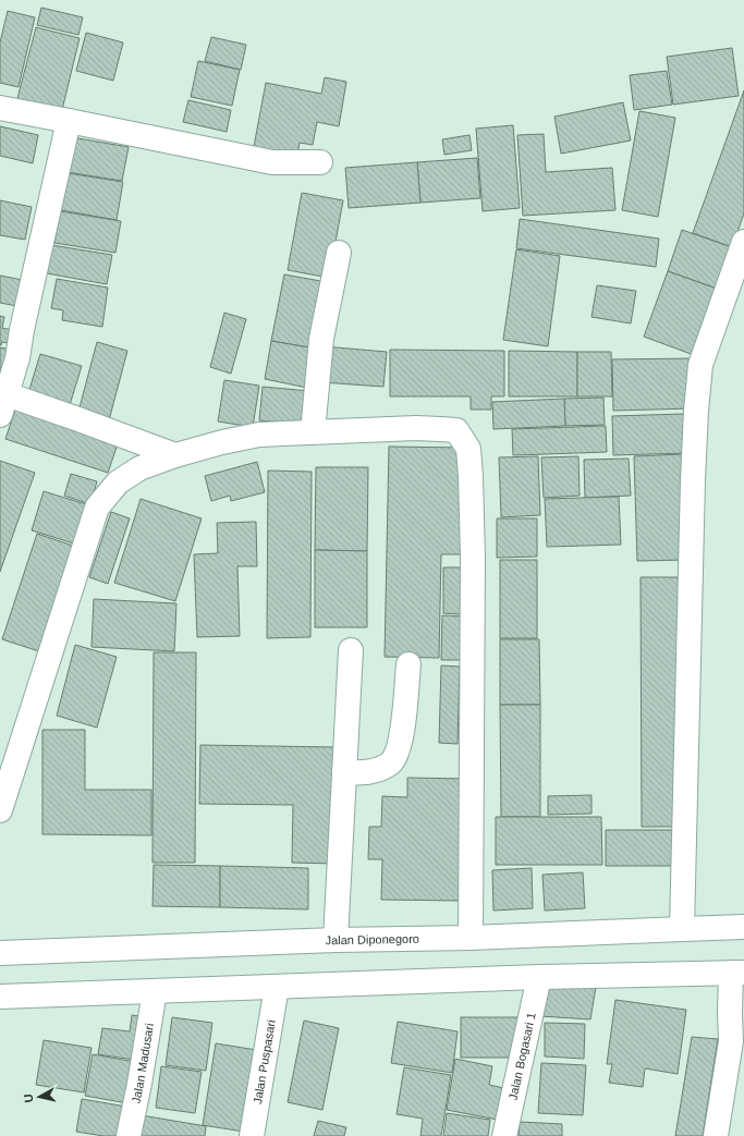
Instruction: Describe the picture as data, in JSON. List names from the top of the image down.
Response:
{
  "streets": {
    "street": [
      "Jalan Diponegoro",
      "Jalan Bogasari 1",
      "Jalan Puspasari",
      "Jalan Madusari"
    ]
  },
  "north": "left"
}
